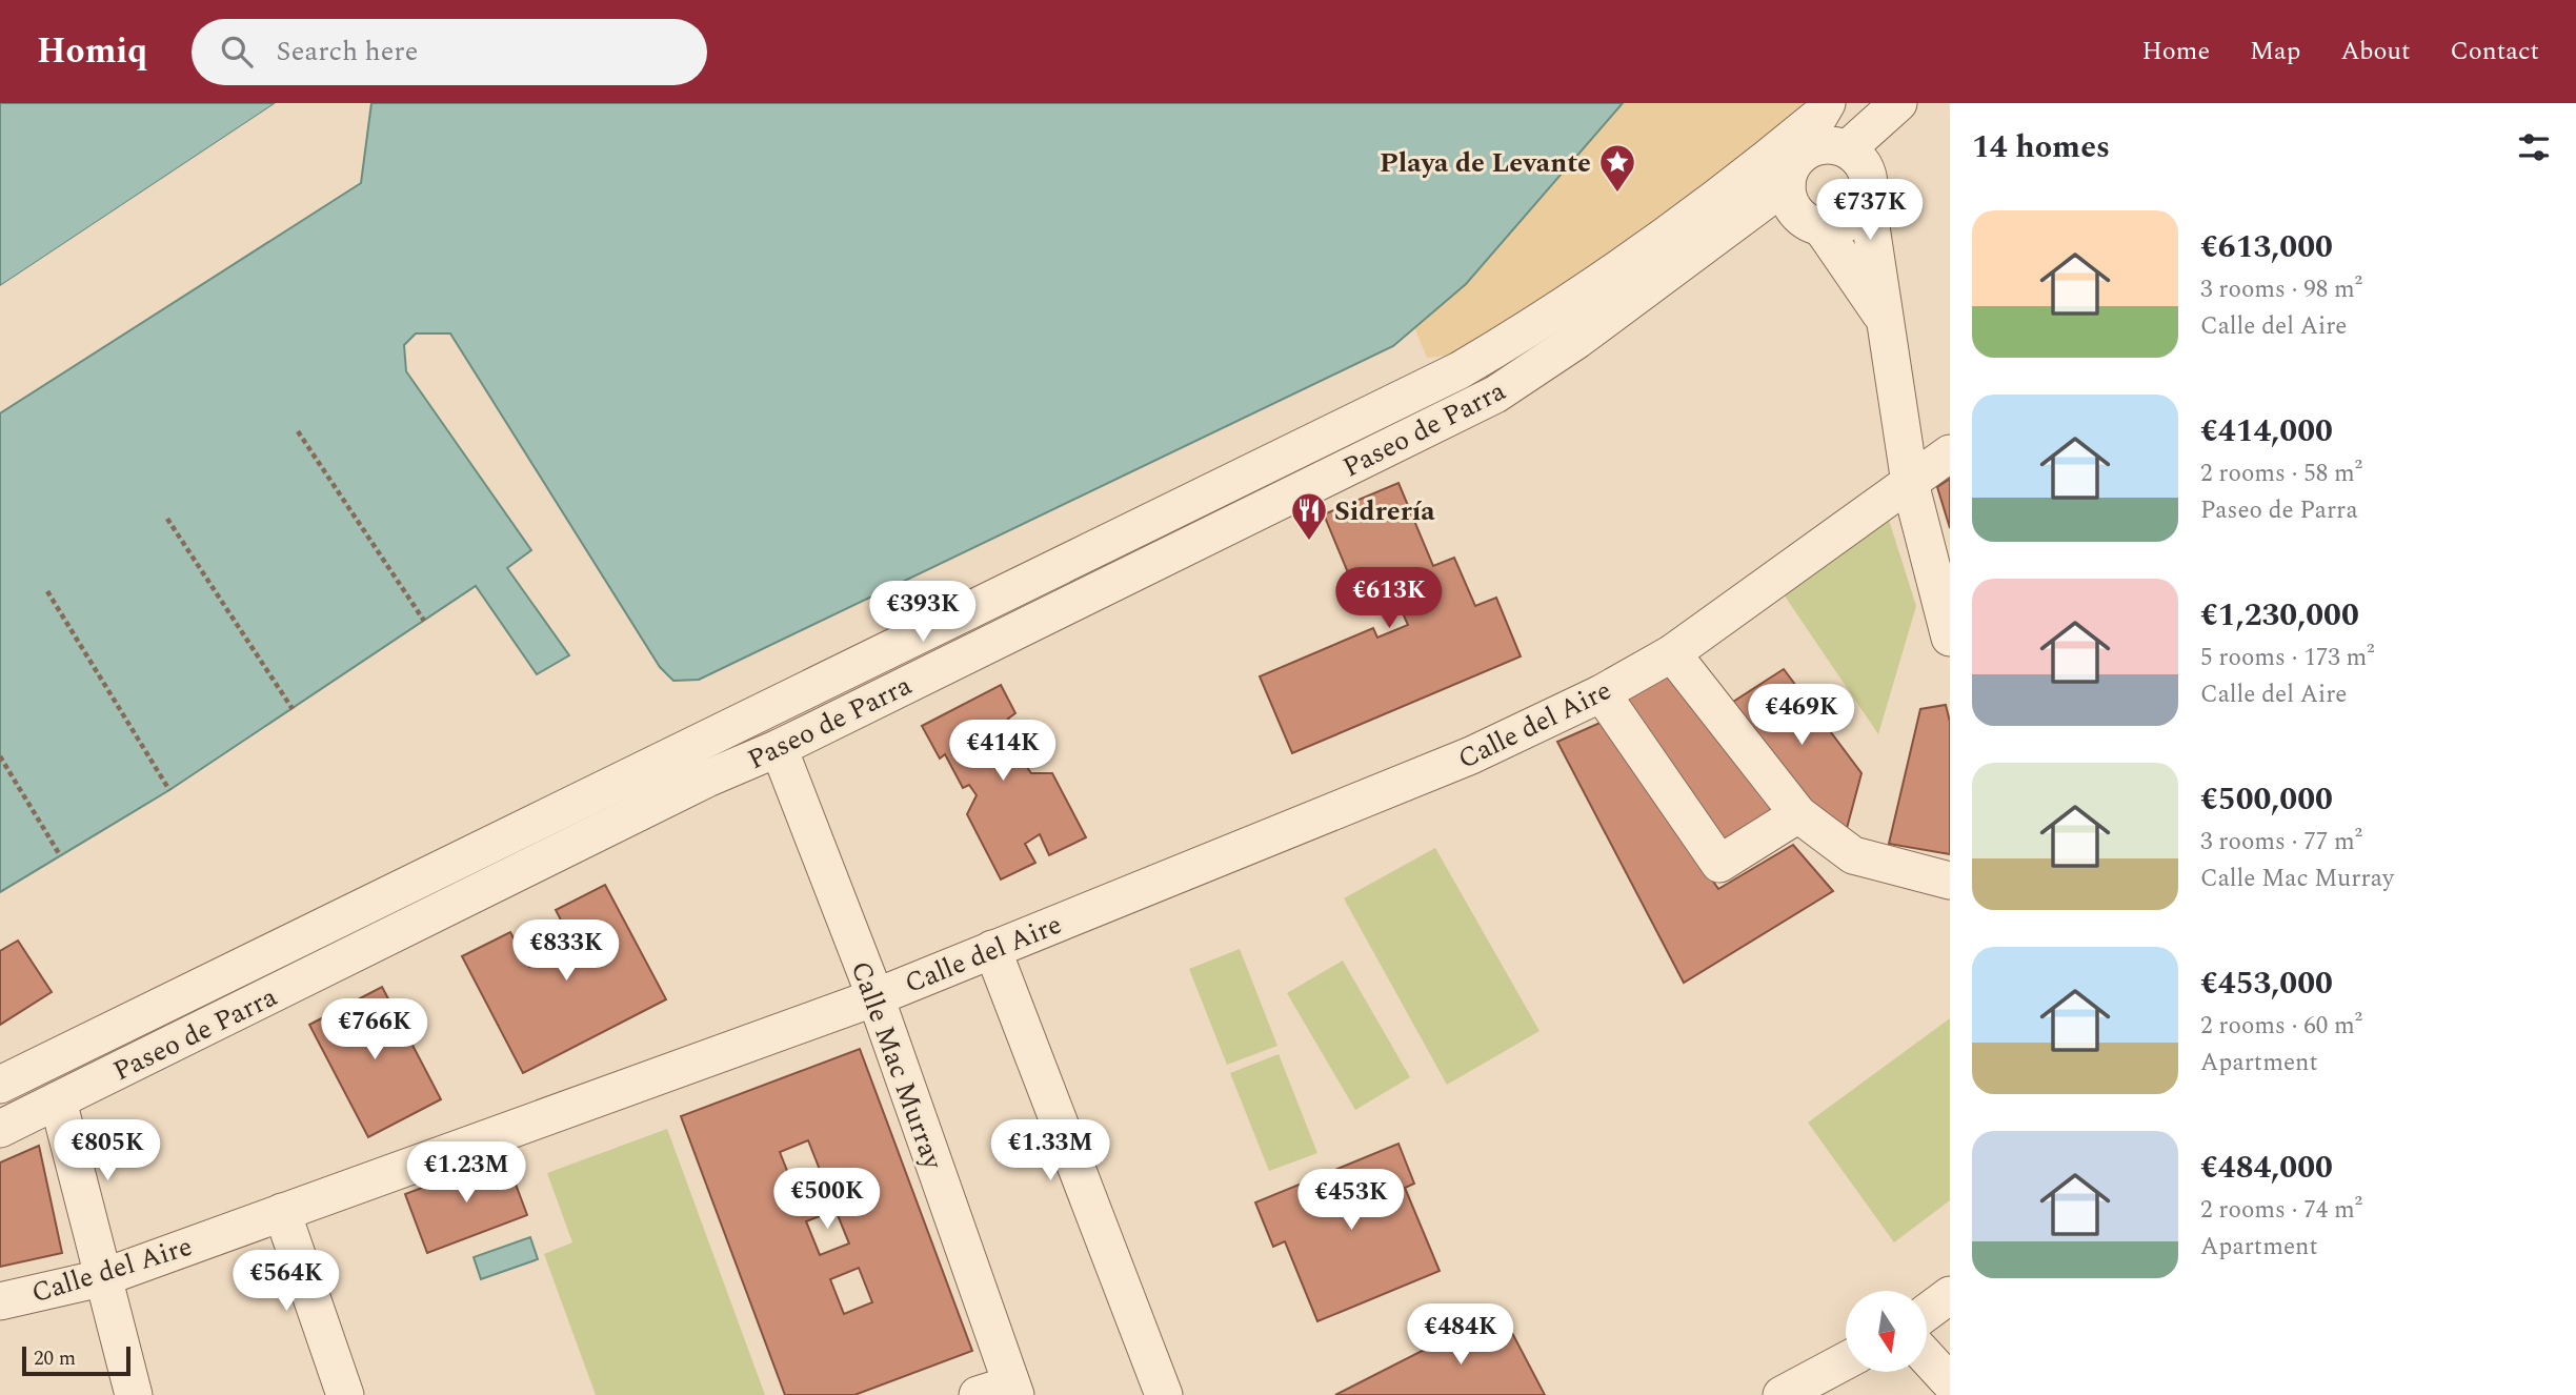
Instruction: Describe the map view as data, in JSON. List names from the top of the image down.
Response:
{
  "streets": {
    "street": ["Paseo de Parra", "Calle del Aire", "Calle Mac Murray"]
  },
  "crossings": [
    ["Paseo de Parra", "Calle Mac Murray"],
    ["Calle del Aire", "Calle Mac Murray"]
  ],
  "places": {
    "place": ["Playa de Levante"],
    "restaurant": ["Sidrería"]
  },
  "scale_bar": "20 m",
  "north": "bottom",
  "page": {
    "header": "Homiq",
    "search": "Search here",
    "nav": [
      "Home",
      "Map",
      "About",
      "Contact"
    ],
    "heading": "14 homes",
    "price": [
      "€737K",
      "€613K",
      "€393K",
      "€469K",
      "€414K",
      "€833K",
      "€766K",
      "€805K",
      "€1.33M",
      "€1.23M",
      "€500K",
      "€453K",
      "€564K",
      "€484K"
    ],
    "list": [
      {
        "name": "€613,000",
        "note": "3 rooms · 98 m² · Calle del Aire"
      },
      {
        "name": "€414,000",
        "note": "2 rooms · 58 m² · Paseo de Parra"
      },
      {
        "name": "€1,230,000",
        "note": "5 rooms · 173 m² · Calle del Aire"
      },
      {
        "name": "€500,000",
        "note": "3 rooms · 77 m² · Calle Mac Murray"
      },
      {
        "name": "€453,000",
        "note": "2 rooms · 60 m² · Apartment"
      },
      {
        "name": "€484,000",
        "note": "2 rooms · 74 m² · Apartment"
      }
    ],
    "scale": "20 m"
  }
}
